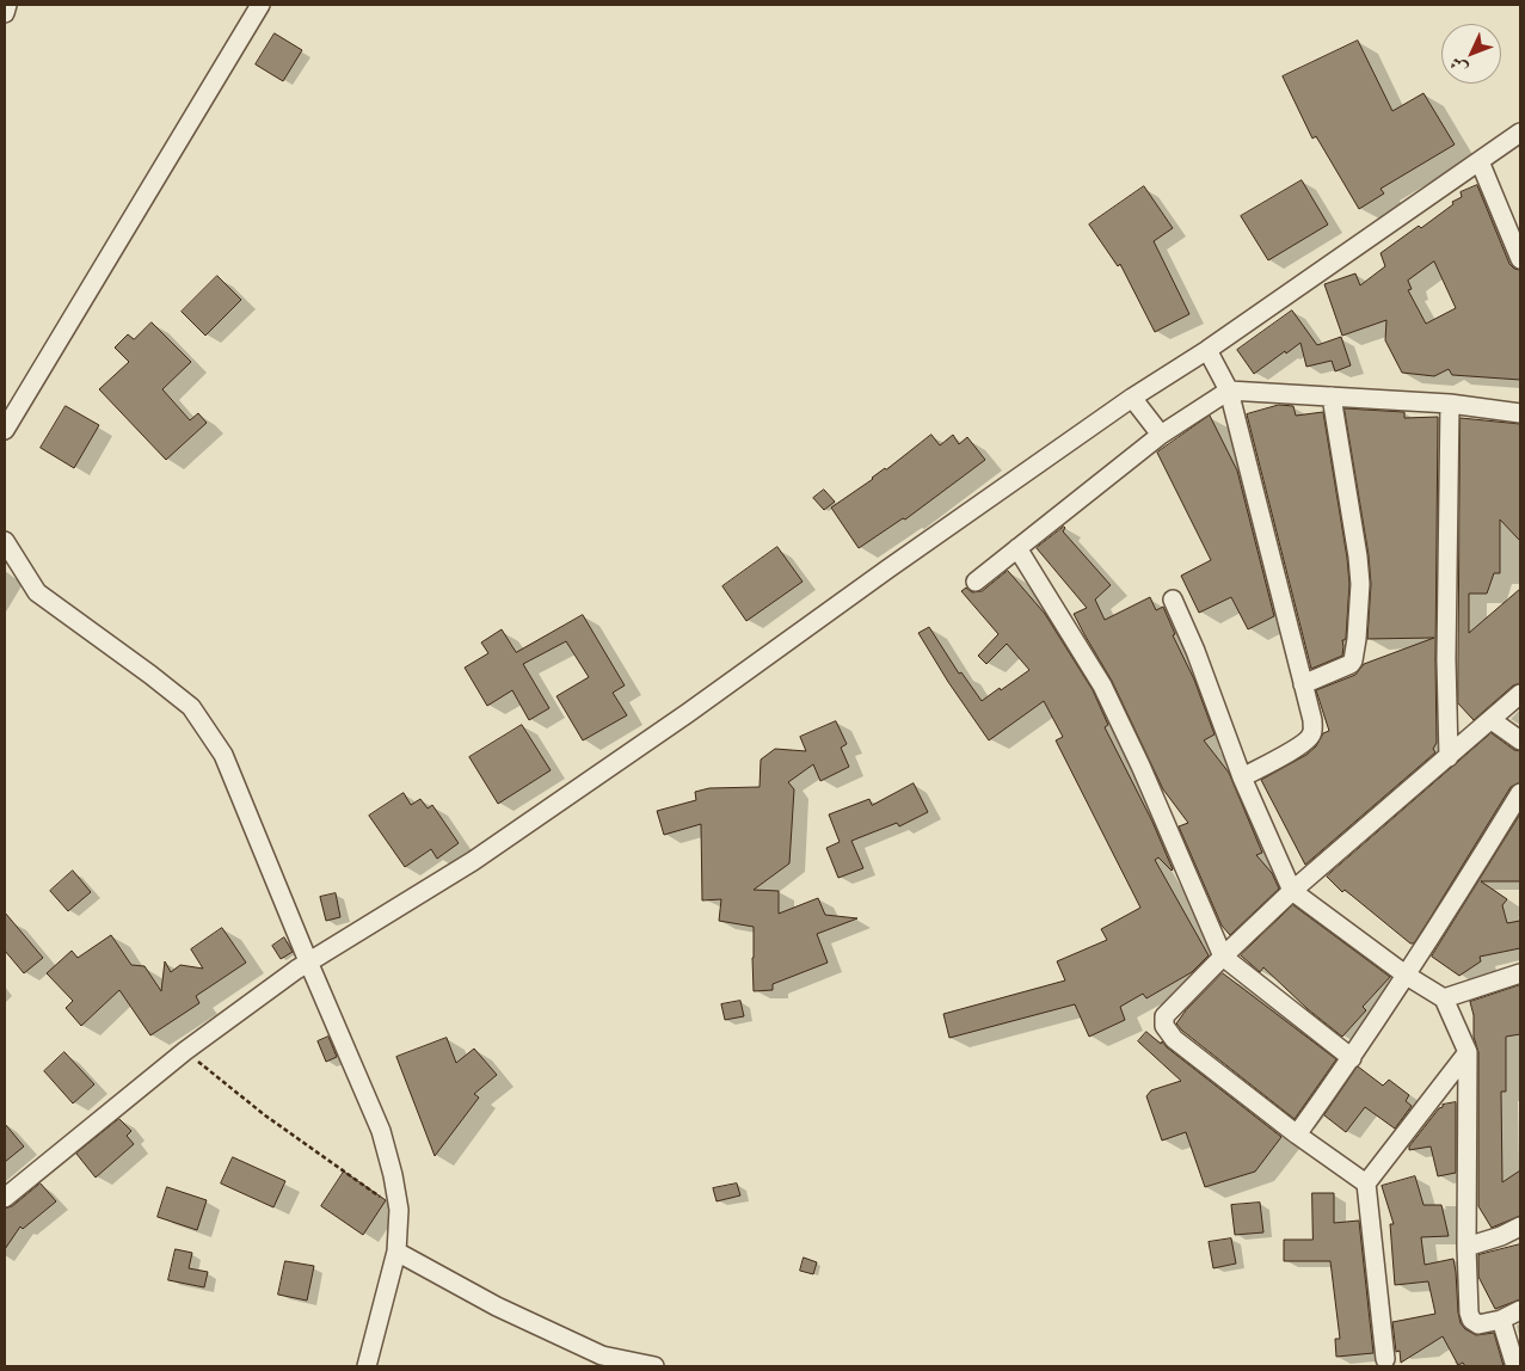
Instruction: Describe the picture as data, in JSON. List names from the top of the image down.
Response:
{
  "north": "bottom left"
}
